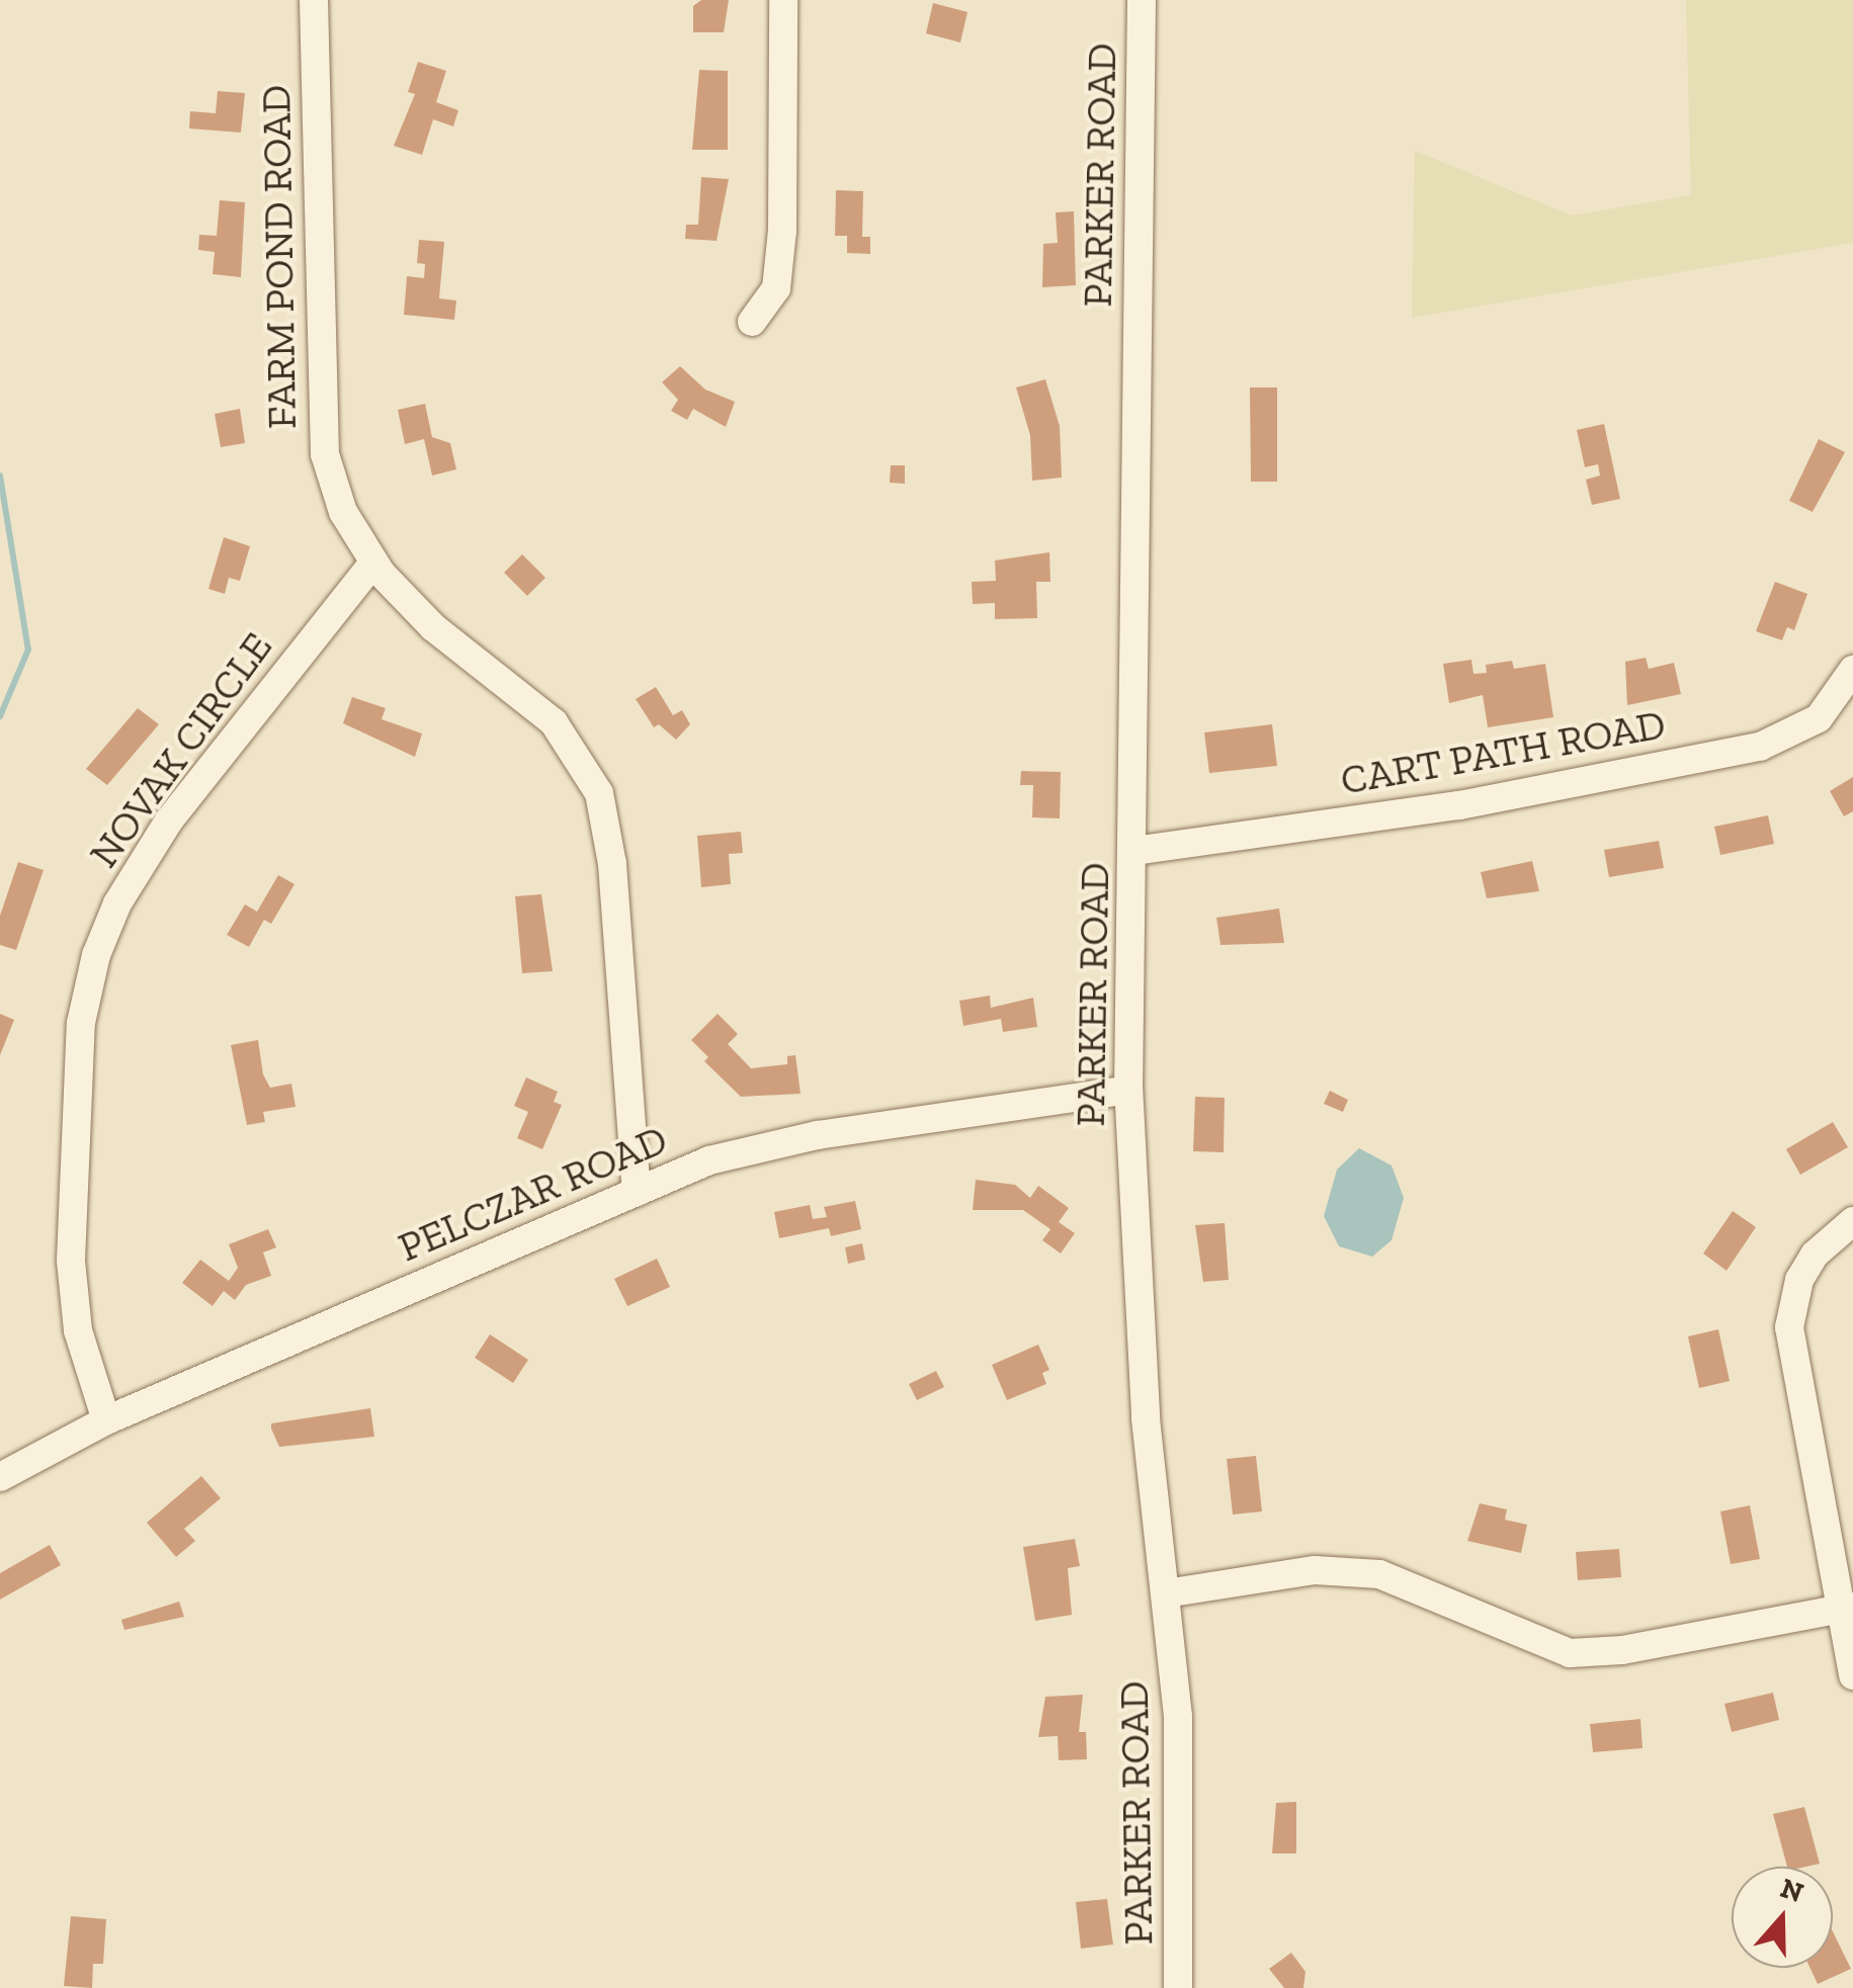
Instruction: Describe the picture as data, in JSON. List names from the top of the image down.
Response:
{
  "streets": {
    "street": [
      "PARKER ROAD",
      "FARM POND ROAD",
      "NOVAK CIRCLE",
      "CART PATH ROAD",
      "PELCZAR ROAD"
    ]
  },
  "crossings": [
    ["PARKER ROAD", "CART PATH ROAD"],
    ["PARKER ROAD", "PELCZAR ROAD"],
    ["FARM POND ROAD", "NOVAK CIRCLE"],
    ["FARM POND ROAD", "PELCZAR ROAD"],
    ["NOVAK CIRCLE", "PELCZAR ROAD"]
  ],
  "north": "top"
}
